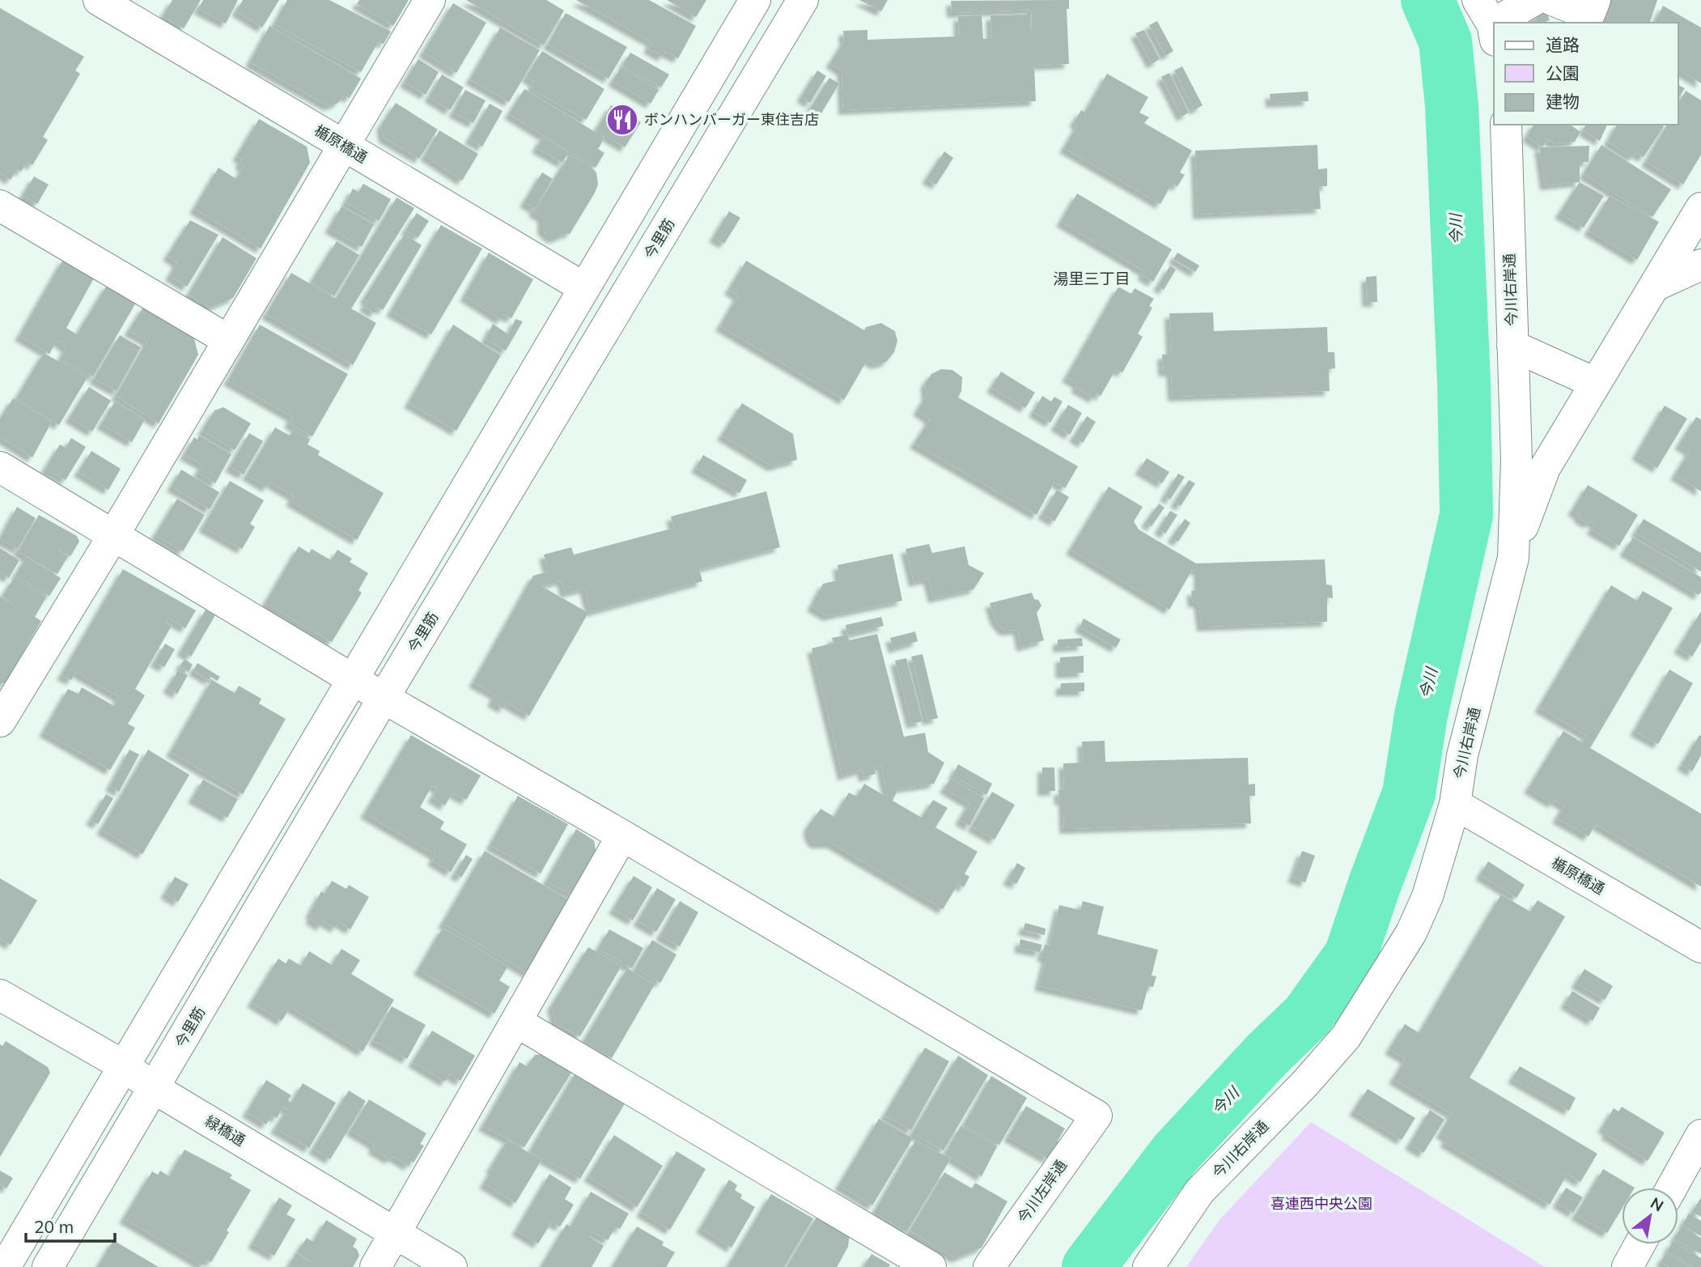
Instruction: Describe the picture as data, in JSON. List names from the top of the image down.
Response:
{
  "streets": {
    "street": [
      "楯原橋通",
      "今里筋",
      "今川右岸通",
      "緑橋通",
      "今川左岸通"
    ]
  },
  "crossings": [
    ["楯原橋通", "今川右岸通"],
    ["今里筋", "緑橋通"]
  ],
  "districts": ["湯里三丁目"],
  "water": ["今川"],
  "parks": ["喜連西中央公園"],
  "places": {
    "restaurant": ["ボンハンバーガー東住吉店"]
  },
  "legend": ["道路", "公園", "建物"],
  "scale_bar": "20 m",
  "north": "top right"
}
